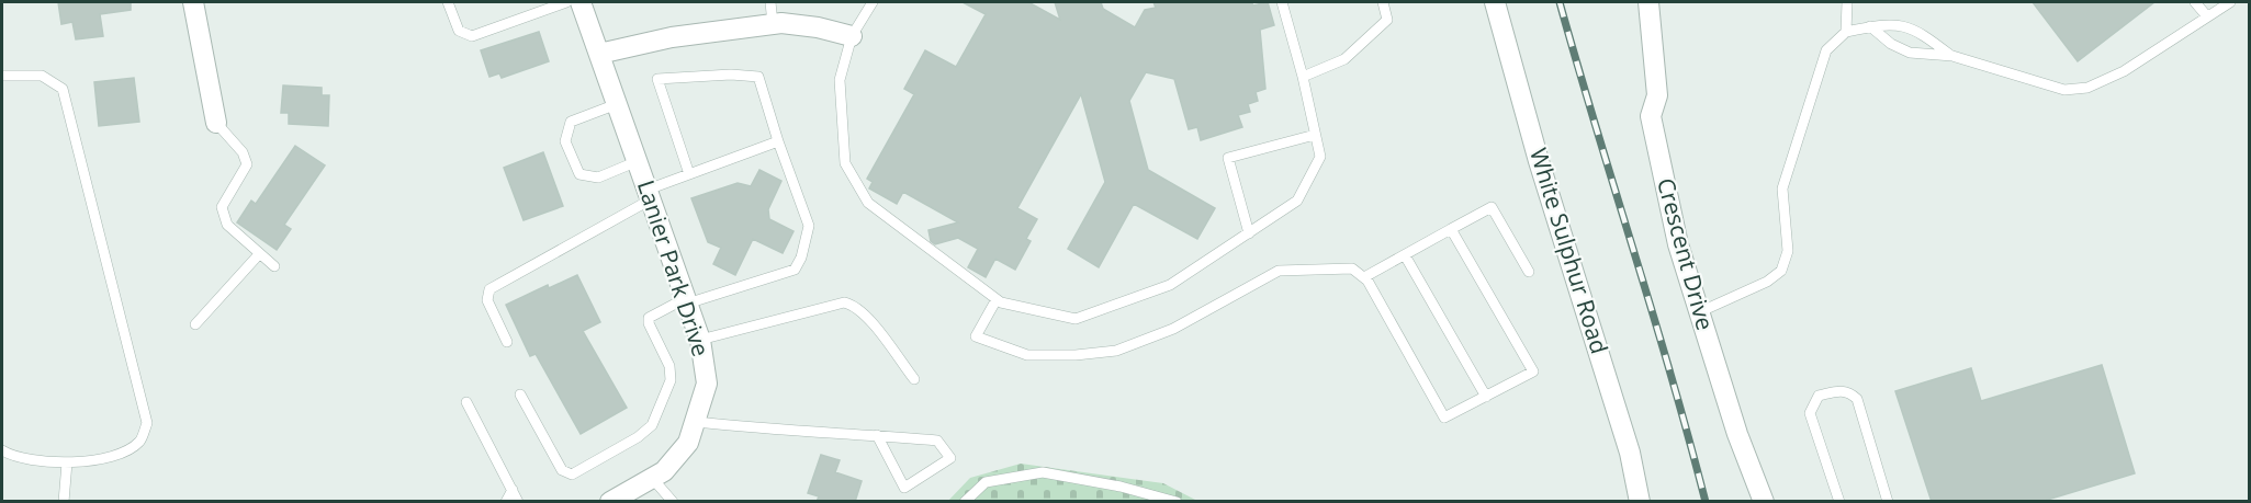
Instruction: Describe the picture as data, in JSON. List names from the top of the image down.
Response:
{
  "streets": {
    "street": ["White Sulphur Road", "Crescent Drive", "Lanier Park Drive"]
  }
}
